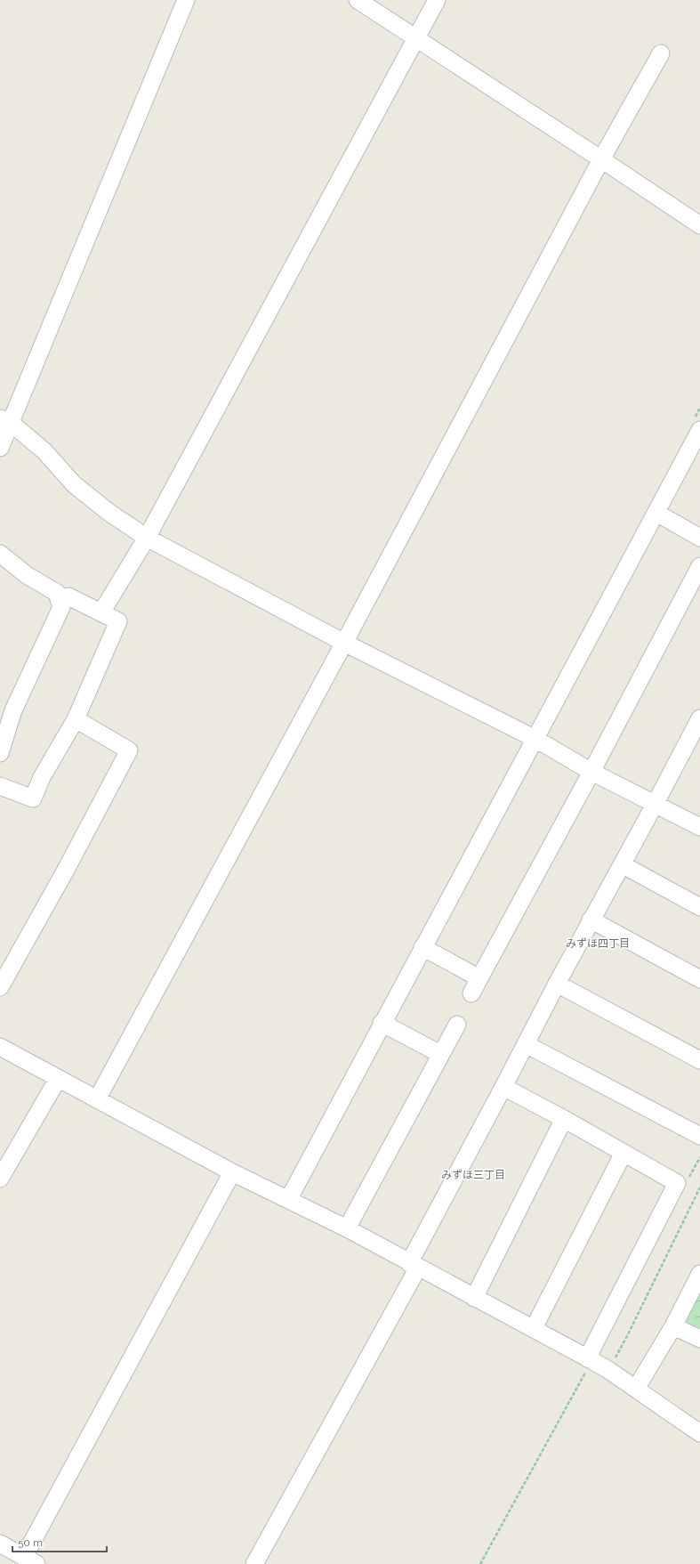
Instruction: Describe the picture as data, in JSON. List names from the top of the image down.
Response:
{
  "districts": ["みずほ四丁目", "みずほ三丁目"],
  "scale_bar": "50 m"
}
